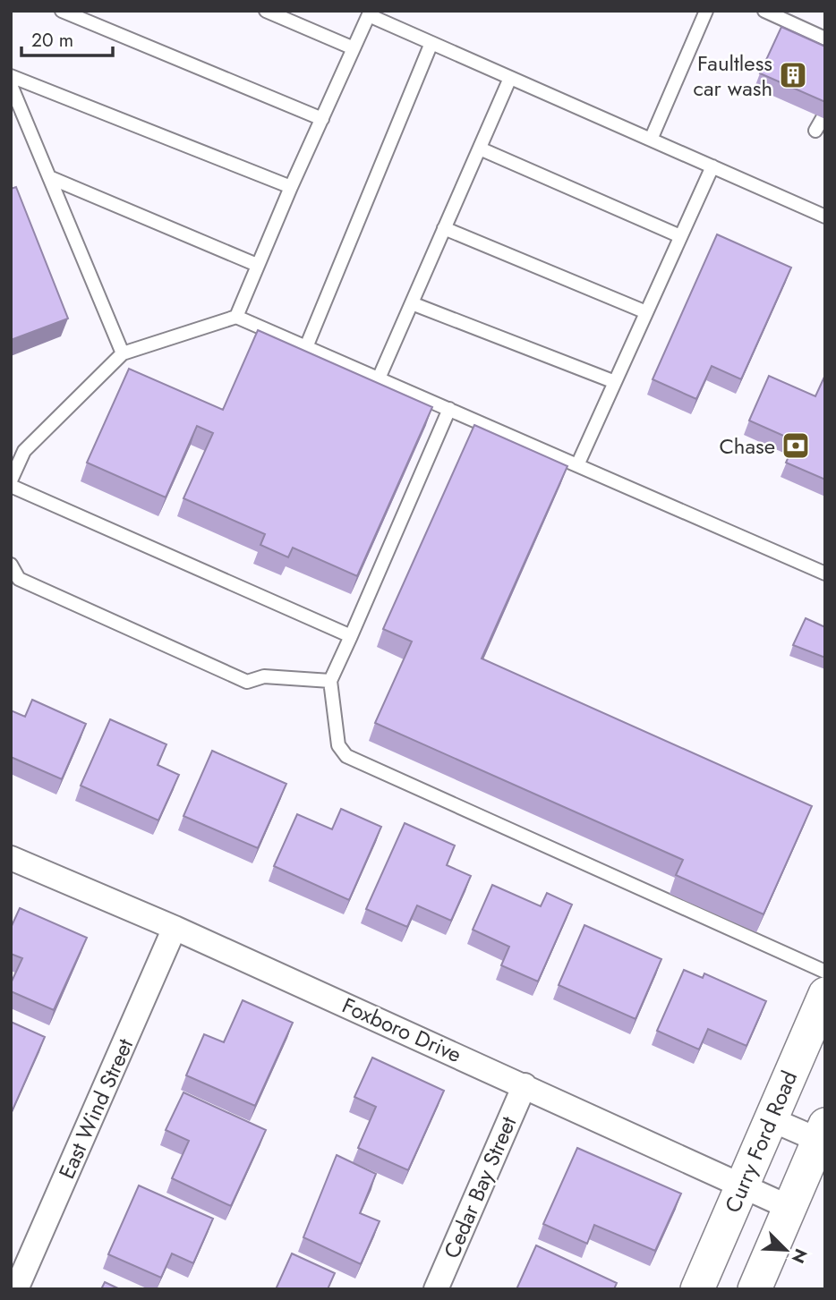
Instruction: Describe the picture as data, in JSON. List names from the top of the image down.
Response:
{
  "streets": {
    "main road": ["Curry Ford Road"],
    "street": ["Foxboro Drive", "East Wind Street", "Cedar Bay Street"]
  },
  "crossings": [
    ["Foxboro Drive", "East Wind Street"],
    ["Foxboro Drive", "Curry Ford Road"],
    ["Foxboro Drive", "Cedar Bay Street"]
  ],
  "places": {
    "building": ["Faultless car wash"],
    "bank": ["Chase"]
  },
  "scale_bar": "20 m",
  "north": "bottom right"
}
